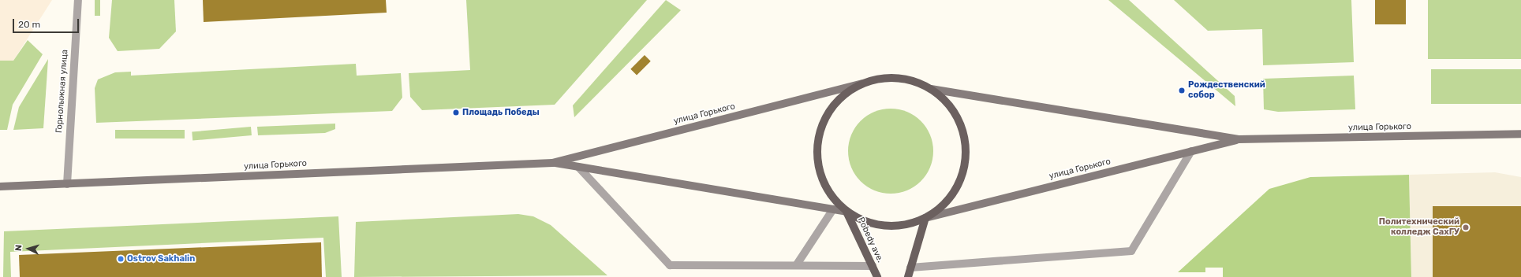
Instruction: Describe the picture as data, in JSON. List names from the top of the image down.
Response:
{
  "streets": {
    "main road": ["улица Горького", "Pobedy ave."],
    "street": ["Горнолыжная улица"]
  },
  "crossings": [
    ["Горнолыжная улица", "улица Горького"],
    ["улица Горького", "Pobedy ave."]
  ],
  "places": [
    "Рождественский собор",
    "Площадь Победы",
    "Политехнический колледж СахГУ",
    "Ostrov Sakhalin"
  ],
  "scale_bar": "20 m",
  "north": "left"
}
